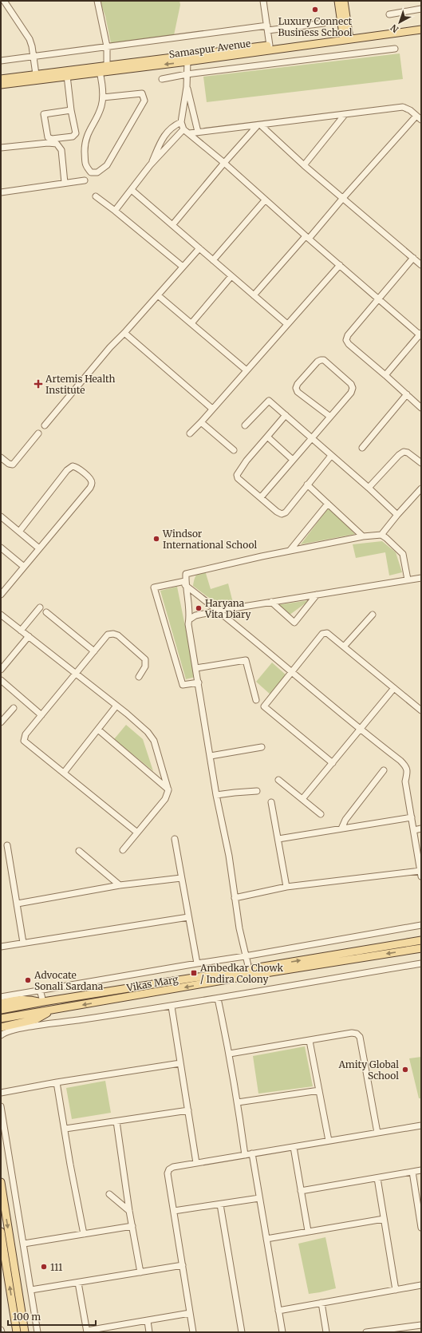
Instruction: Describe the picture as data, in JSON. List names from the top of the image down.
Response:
{
  "streets": {
    "main road": ["Samaspur Avenue", "Vikas Marg"]
  },
  "places": {
    "other": [
      "Luxury Connect Business School",
      "Windsor International School",
      "Haryana Vita Diary",
      "Advocate Sonali Sardana",
      "Amity Global School",
      "111"
    ],
    "health": ["Artemis Health Institute"],
    "transit": ["Ambedkar Chowk / Indira Colony"]
  },
  "scale_bar": "100 m",
  "north": "bottom left"
}
